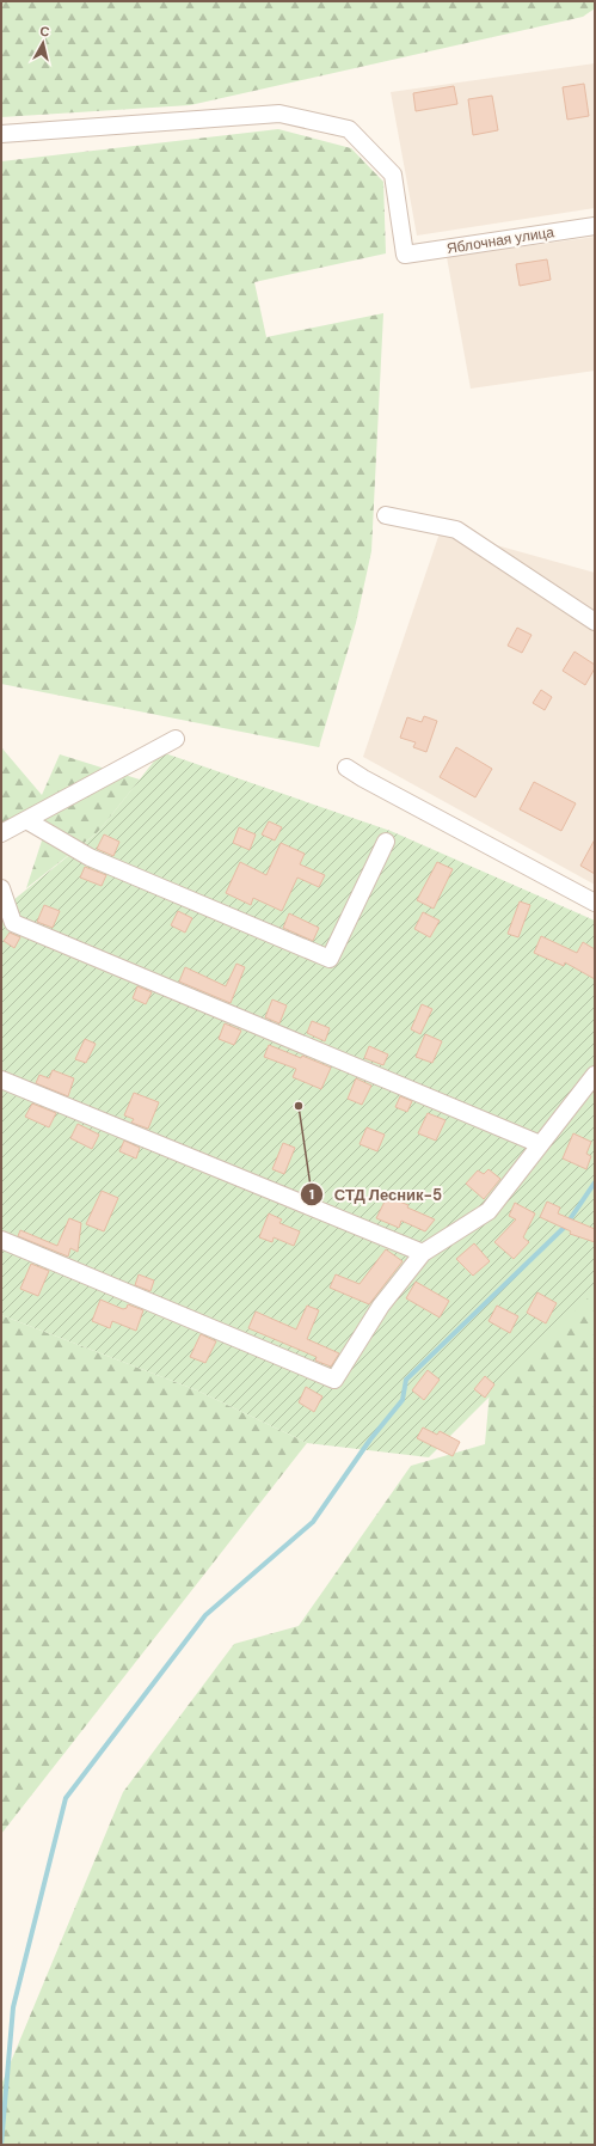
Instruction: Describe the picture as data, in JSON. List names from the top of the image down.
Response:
{
  "streets": {
    "street": ["Яблочная улица"]
  },
  "places": ["СТД Лесник-5"],
  "north": "top"
}
